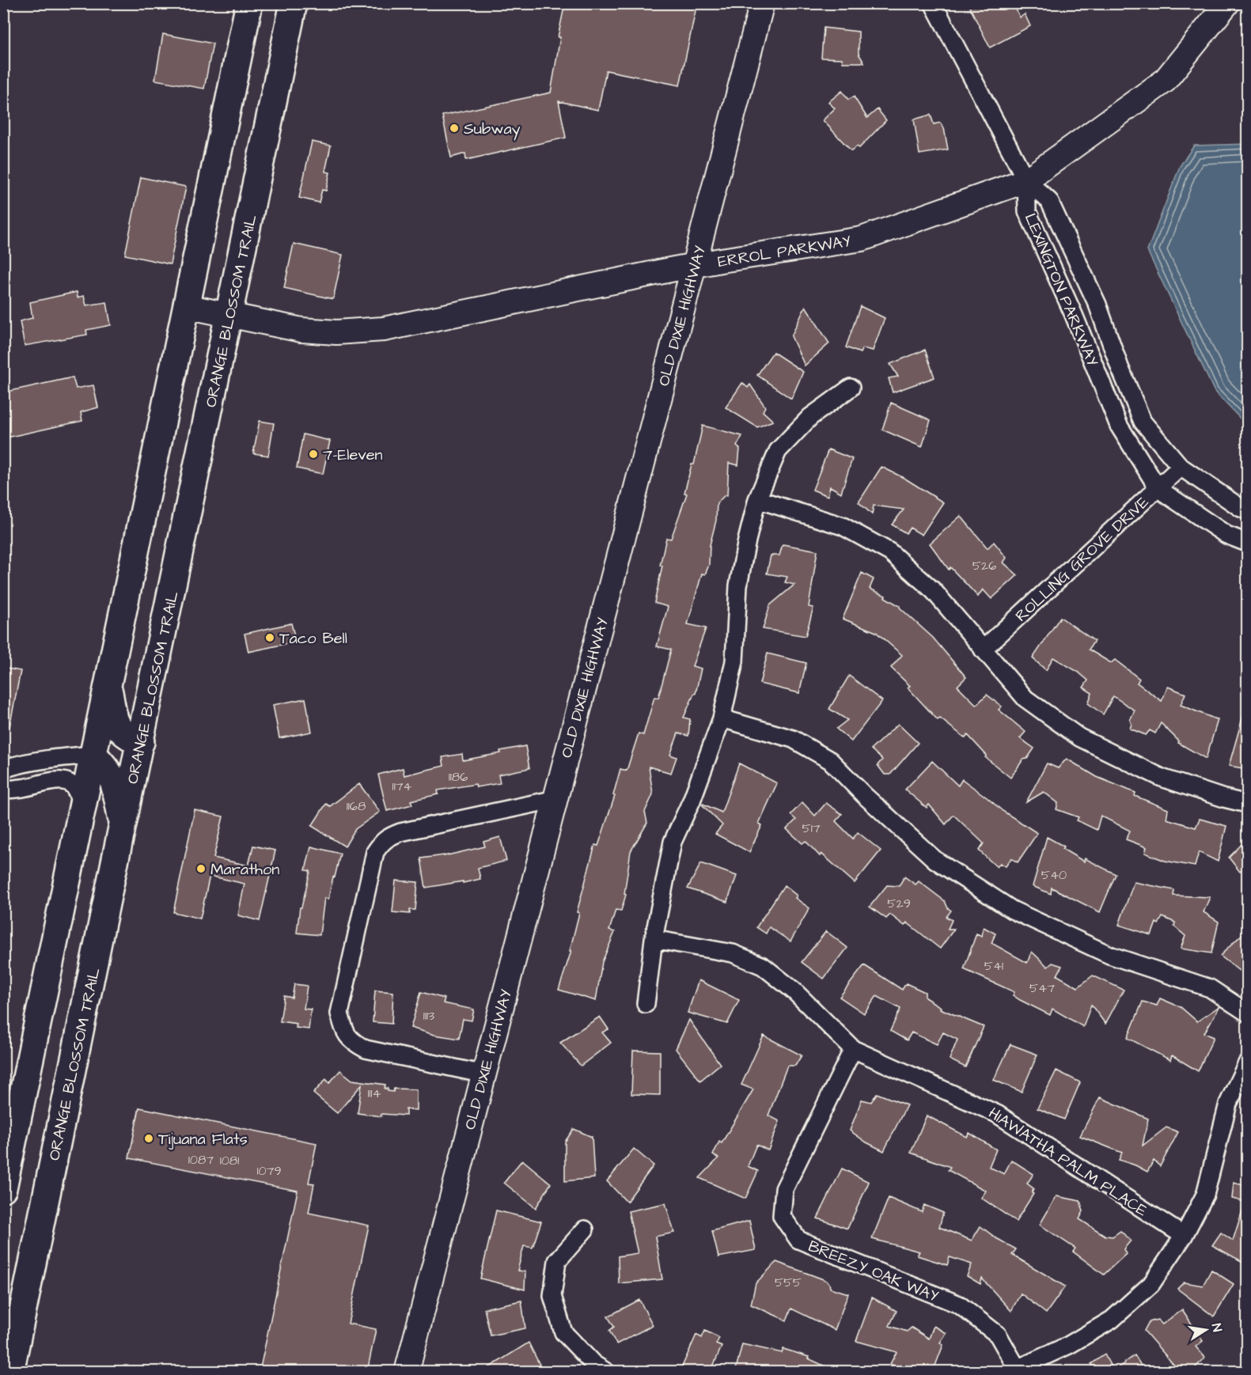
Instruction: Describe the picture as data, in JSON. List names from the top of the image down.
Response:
{
  "streets": {
    "main road": ["ORANGE BLOSSOM TRAIL"],
    "street": [
      "ERROL PARKWAY",
      "LEXINGTON PARKWAY",
      "OLD DIXIE HIGHWAY",
      "ROLLING GROVE DRIVE",
      "HIAWATHA PALM PLACE",
      "BREEZY OAK WAY"
    ]
  },
  "crossings": [
    ["ERROL PARKWAY", "LEXINGTON PARKWAY"],
    ["ERROL PARKWAY", "ORANGE BLOSSOM TRAIL"],
    ["ERROL PARKWAY", "OLD DIXIE HIGHWAY"],
    ["LEXINGTON PARKWAY", "ROLLING GROVE DRIVE"],
    ["HIAWATHA PALM PLACE", "BREEZY OAK WAY"]
  ],
  "places": [
    "Subway",
    "7-Eleven",
    "Taco Bell",
    "Marathon",
    "Tijuana Flats"
  ],
  "house_numbers": [
    "526",
    "1186",
    "1174",
    "1168",
    "517",
    "540",
    "529",
    "541",
    "547",
    "1113",
    "1114",
    "1087",
    "1081",
    "1079",
    "555"
  ],
  "north": "right"
}
